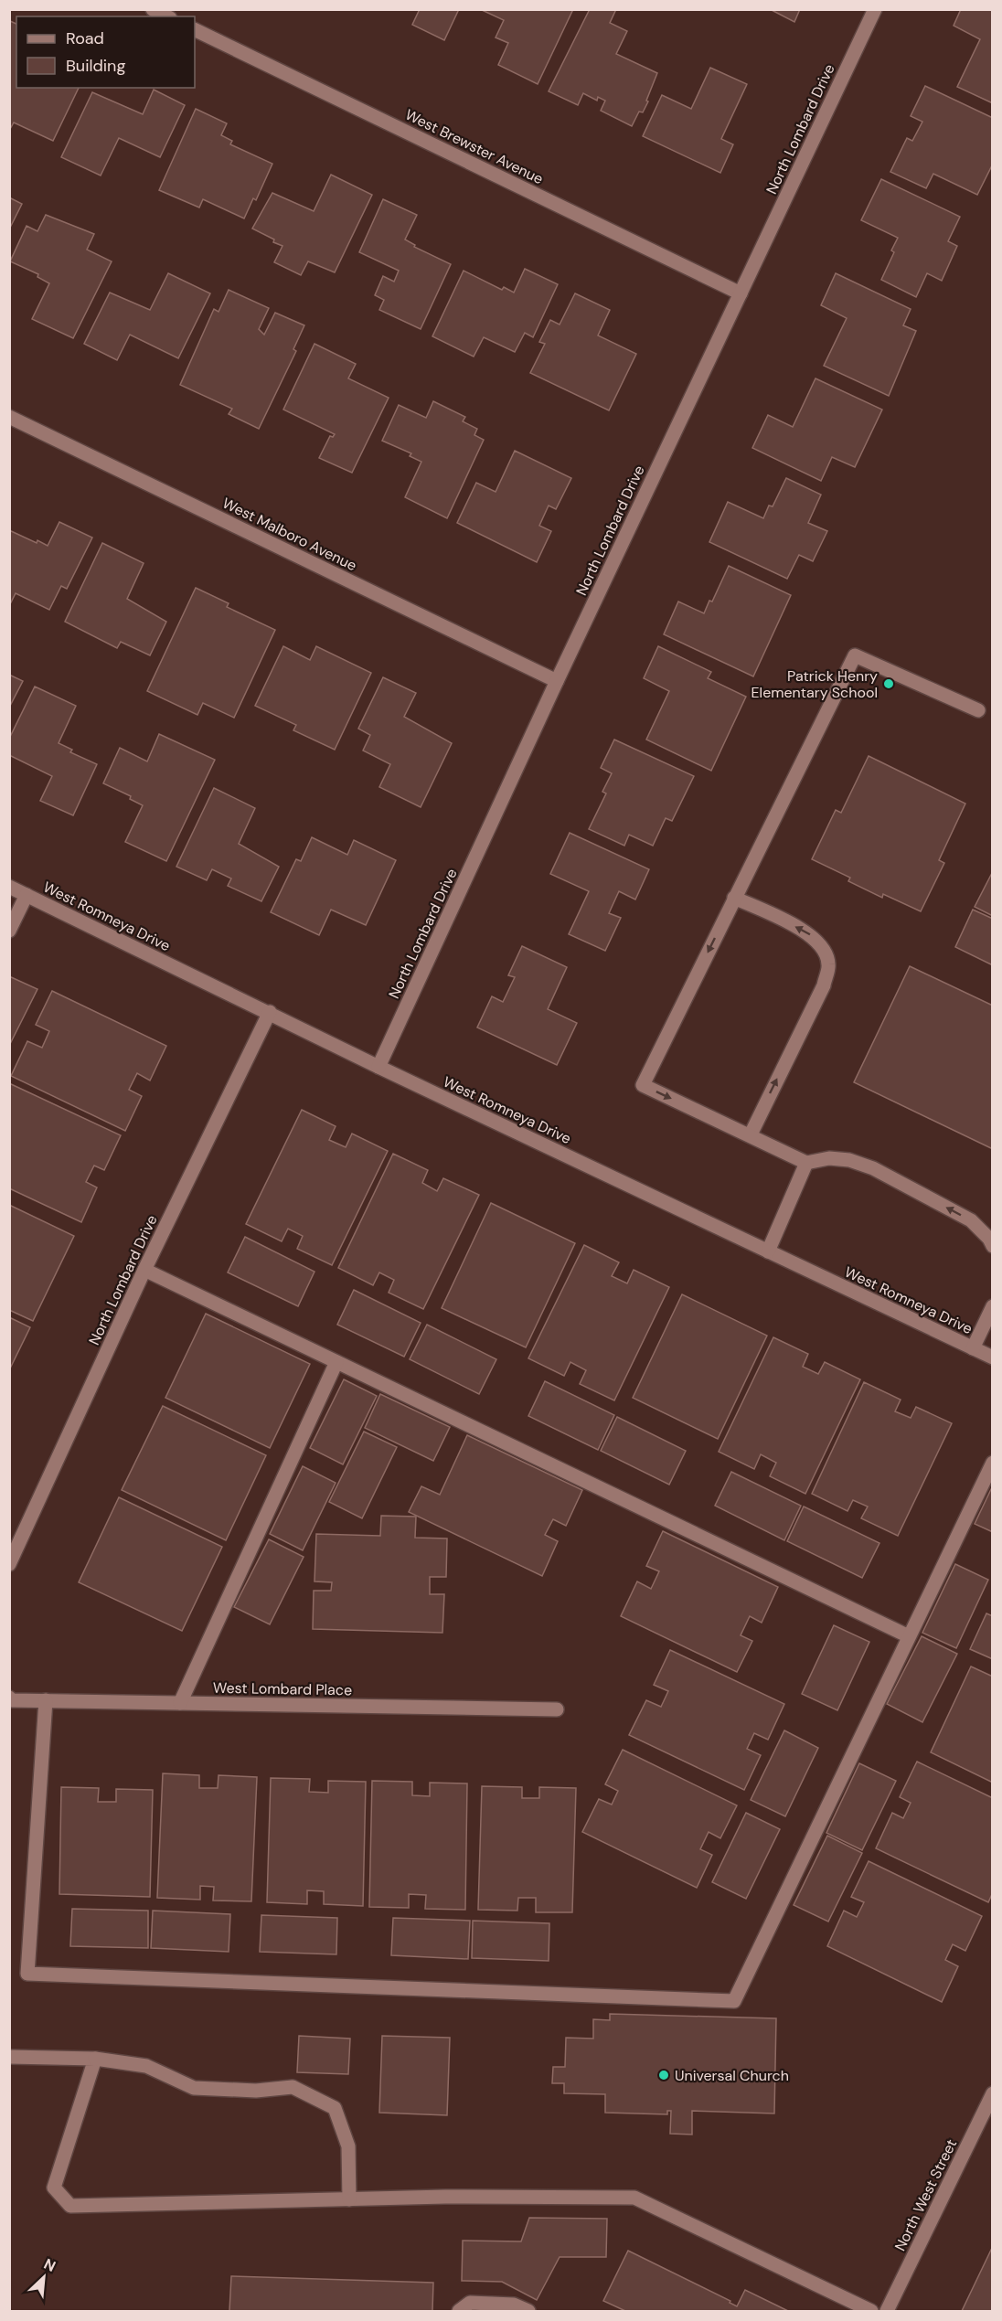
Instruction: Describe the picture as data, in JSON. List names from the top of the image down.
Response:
{
  "streets": {
    "street": [
      "North Lombard Drive",
      "West Brewster Avenue",
      "West Malboro Avenue",
      "West Romneya Drive",
      "West Lombard Place",
      "North West Street"
    ]
  },
  "crossings": [
    ["North Lombard Drive", "West Brewster Avenue"],
    ["North Lombard Drive", "West Malboro Avenue"],
    ["North Lombard Drive", "West Romneya Drive"]
  ],
  "places": ["Patrick Henry Elementary School", "Universal Church"],
  "legend": ["Road", "Building"],
  "north": "top right"
}
